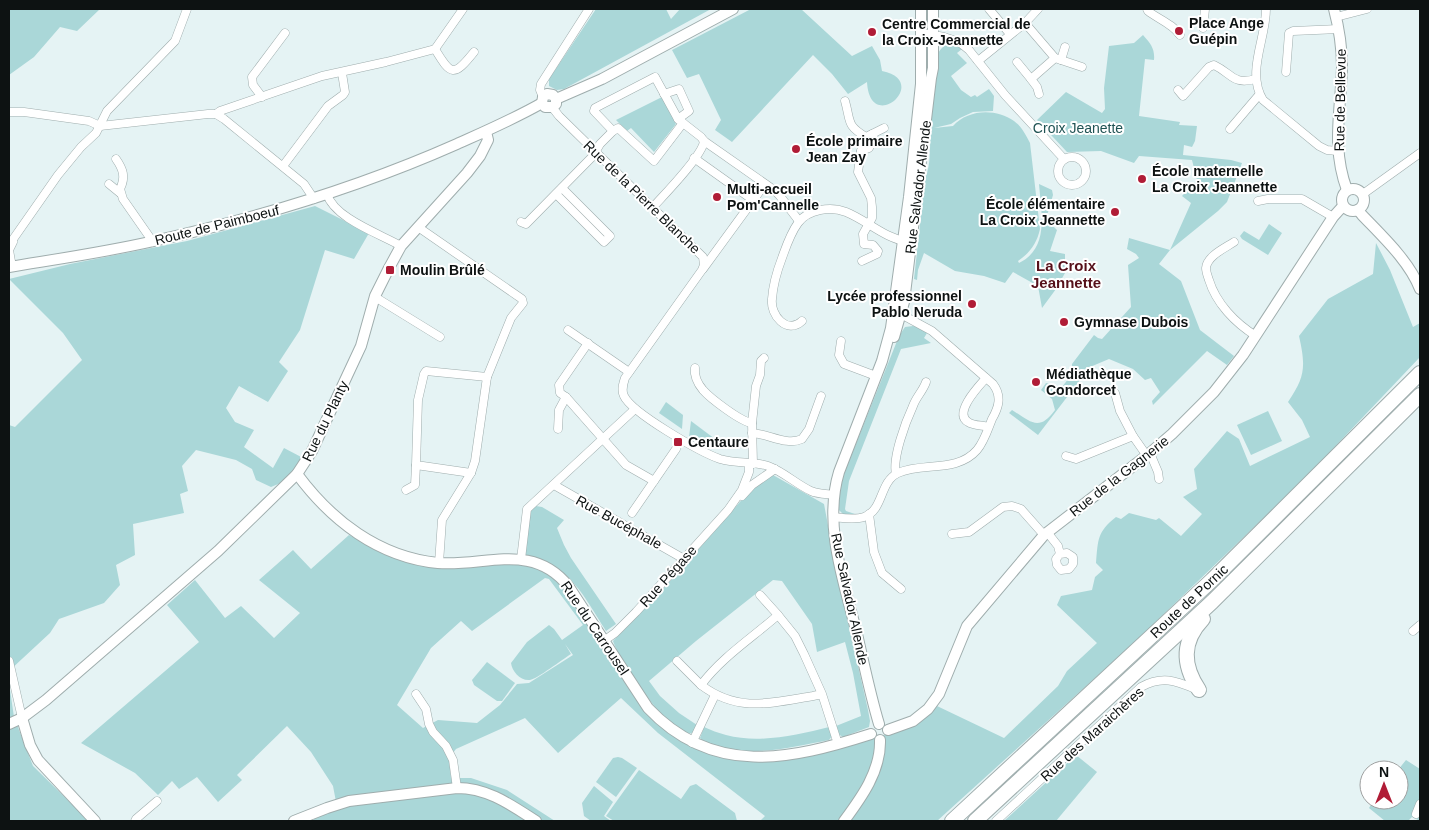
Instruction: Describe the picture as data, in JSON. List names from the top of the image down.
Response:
{
  "streets": {
    "highway": ["Route de Pornic"],
    "street": [
      "Rue de Bellevue",
      "Rue Salvador Allende",
      "Rue de la Pierre Blanche",
      "Route de Paimboeuf",
      "Rue du Planty",
      "Rue de la Gagnerie",
      "Rue Bucéphale",
      "Rue Pégase",
      "Rue du Carrousel",
      "Rue des Maraichères"
    ]
  },
  "crossings": [
    ["Rue de Bellevue", "Rue de la Gagnerie"],
    ["Rue Salvador Allende", "Rue de la Pierre Blanche"],
    ["Rue Salvador Allende", "Rue de la Gagnerie"],
    ["Rue Salvador Allende", "Rue du Carrousel"],
    ["Rue de la Pierre Blanche", "Route de Paimboeuf"],
    ["Rue de la Pierre Blanche", "Rue Pégase"],
    ["Route de Paimboeuf", "Rue du Planty"],
    ["Rue du Planty", "Rue du Carrousel"],
    ["Rue de la Gagnerie", "Rue du Carrousel"],
    ["Rue Bucéphale", "Rue Pégase"],
    ["Rue Pégase", "Rue du Carrousel"]
  ],
  "districts": ["La Croix Jeannette"],
  "parks": ["Croix Jeanette"],
  "places": {
    "other": [
      "Place Ange Guépin",
      "Centre Commercial de la Croix-Jeannette",
      "École primaire Jean Zay",
      "École maternelle La Croix Jeannette",
      "Multi-accueil Pom'Cannelle",
      "École élémentaire La Croix Jeannette",
      "Lycée professionnel Pablo Neruda",
      "Gymnase Dubois",
      "Médiathèque Condorcet"
    ],
    "transit": ["Moulin Brûlé", "Centaure"]
  },
  "north": "top"
}
